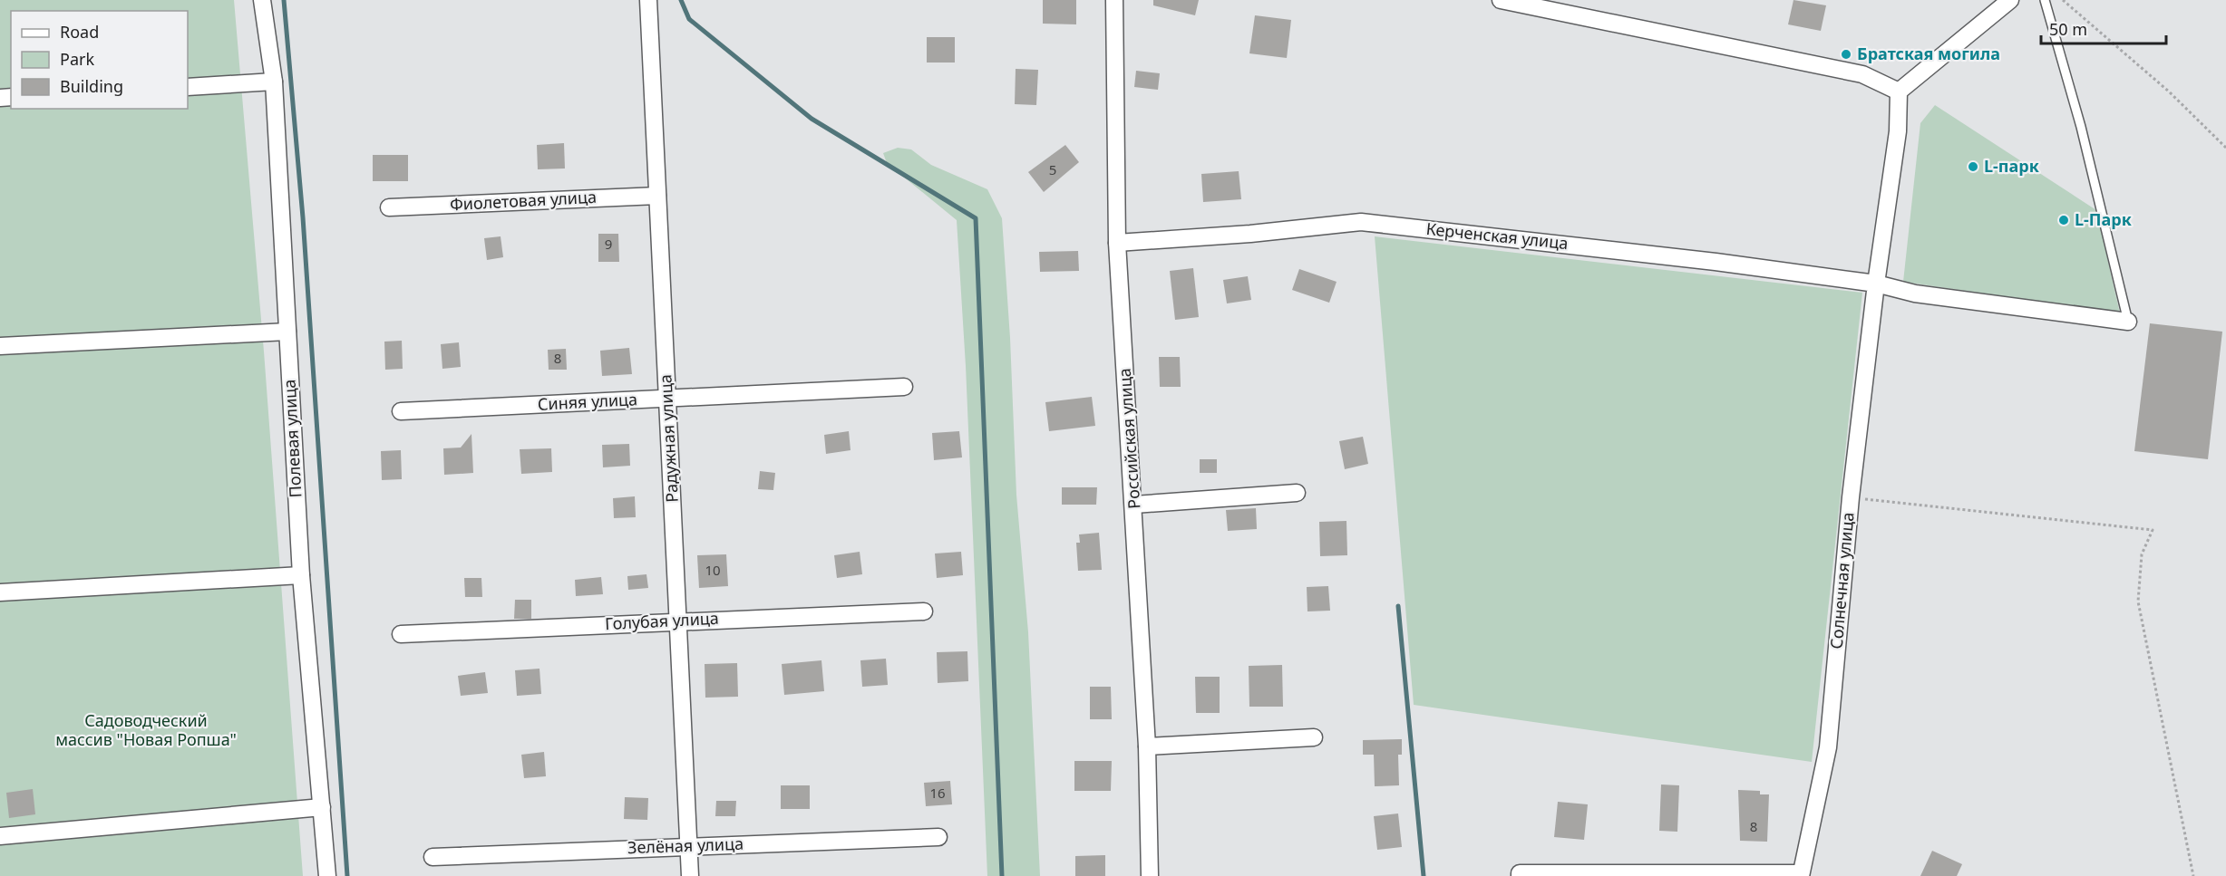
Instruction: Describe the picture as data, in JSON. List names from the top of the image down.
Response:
{
  "streets": {
    "street": [
      "Фиолетовая улица",
      "Керченская улица",
      "Синяя улица",
      "Полевая улица",
      "Радужная улица",
      "Российская улица",
      "Солнечная улица",
      "Голубая улица",
      "Зелёная улица"
    ]
  },
  "crossings": [
    ["Фиолетовая улица", "Радужная улица"],
    ["Керченская улица", "Российская улица"],
    ["Керченская улица", "Солнечная улица"],
    ["Синяя улица", "Радужная улица"],
    ["Радужная улица", "Голубая улица"],
    ["Радужная улица", "Зелёная улица"]
  ],
  "parks": ["Садоводческий массив \"Новая Ропша\""],
  "places": ["Братская могила", "L-парк", "L-Парк"],
  "house_numbers": [
    "5",
    "9",
    "8",
    "10",
    "16",
    "8"
  ],
  "legend": ["Road", "Park", "Building"],
  "scale_bar": "50 m"
}
